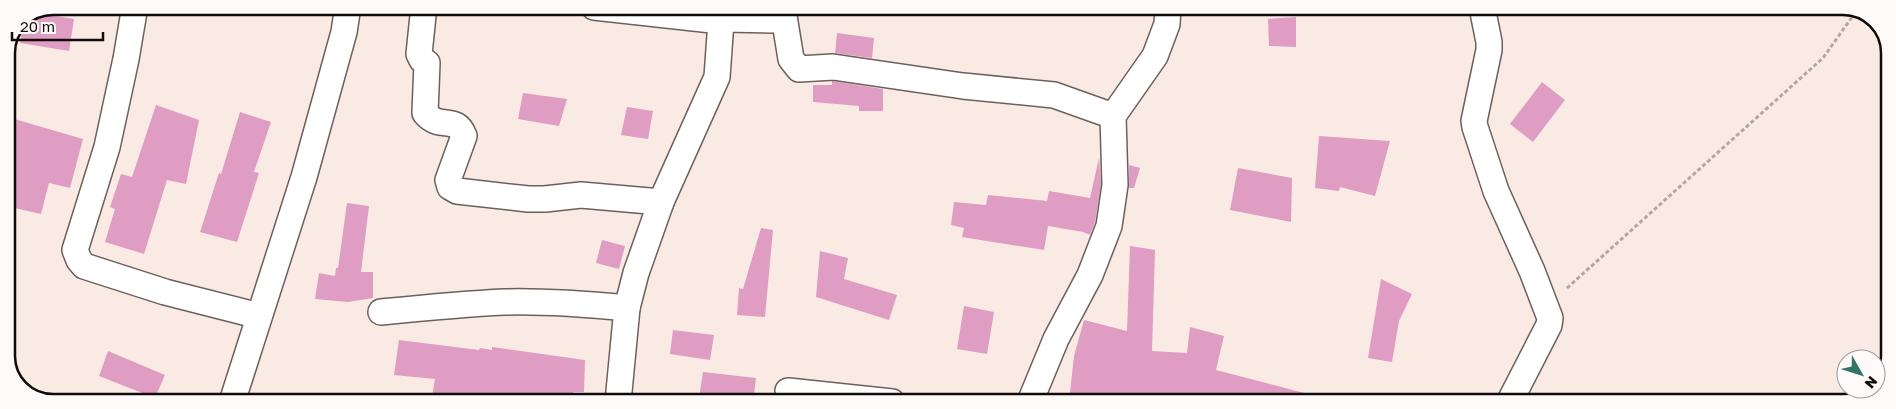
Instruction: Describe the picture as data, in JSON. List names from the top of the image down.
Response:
{
  "scale_bar": "20 m",
  "north": "bottom right"
}
